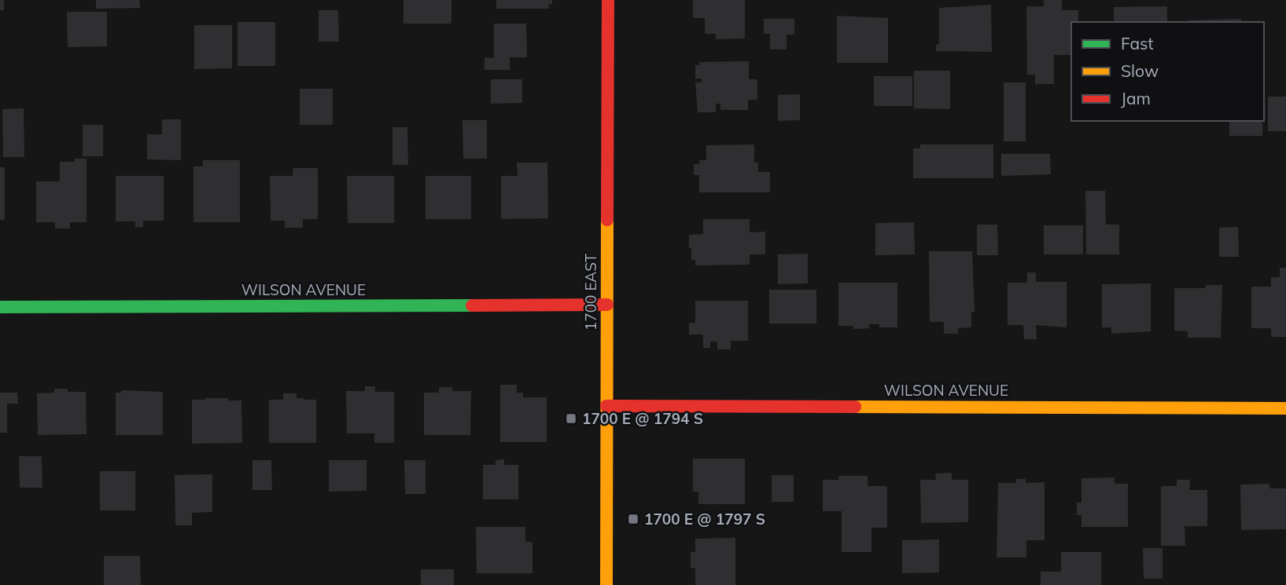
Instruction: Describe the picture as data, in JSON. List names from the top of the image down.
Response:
{
  "streets": {
    "street": ["WILSON AVENUE", "1700 EAST"]
  },
  "crossings": [
    ["WILSON AVENUE", "1700 EAST"]
  ],
  "places": {
    "transit": ["1700 E @ 1794 S", "1700 E @ 1797 S"]
  },
  "legend": ["Fast", "Slow", "Jam"]
}
